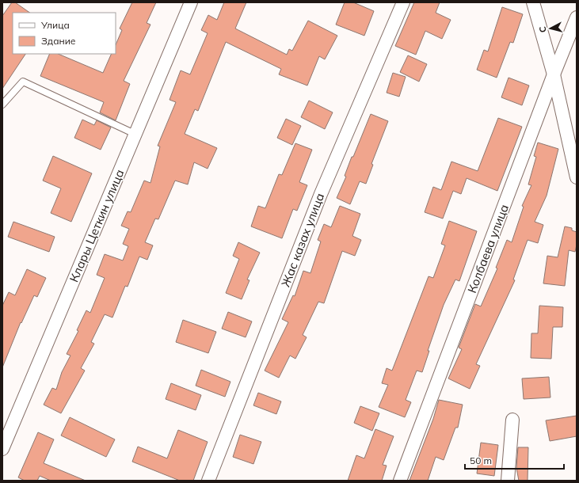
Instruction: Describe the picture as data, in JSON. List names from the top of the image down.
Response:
{
  "streets": {
    "street": ["Клары Цеткин улица", "Жас казах улица", "Колбаева улица"]
  },
  "legend": ["Улица", "Здание"],
  "scale_bar": "50 m",
  "north": "left"
}
